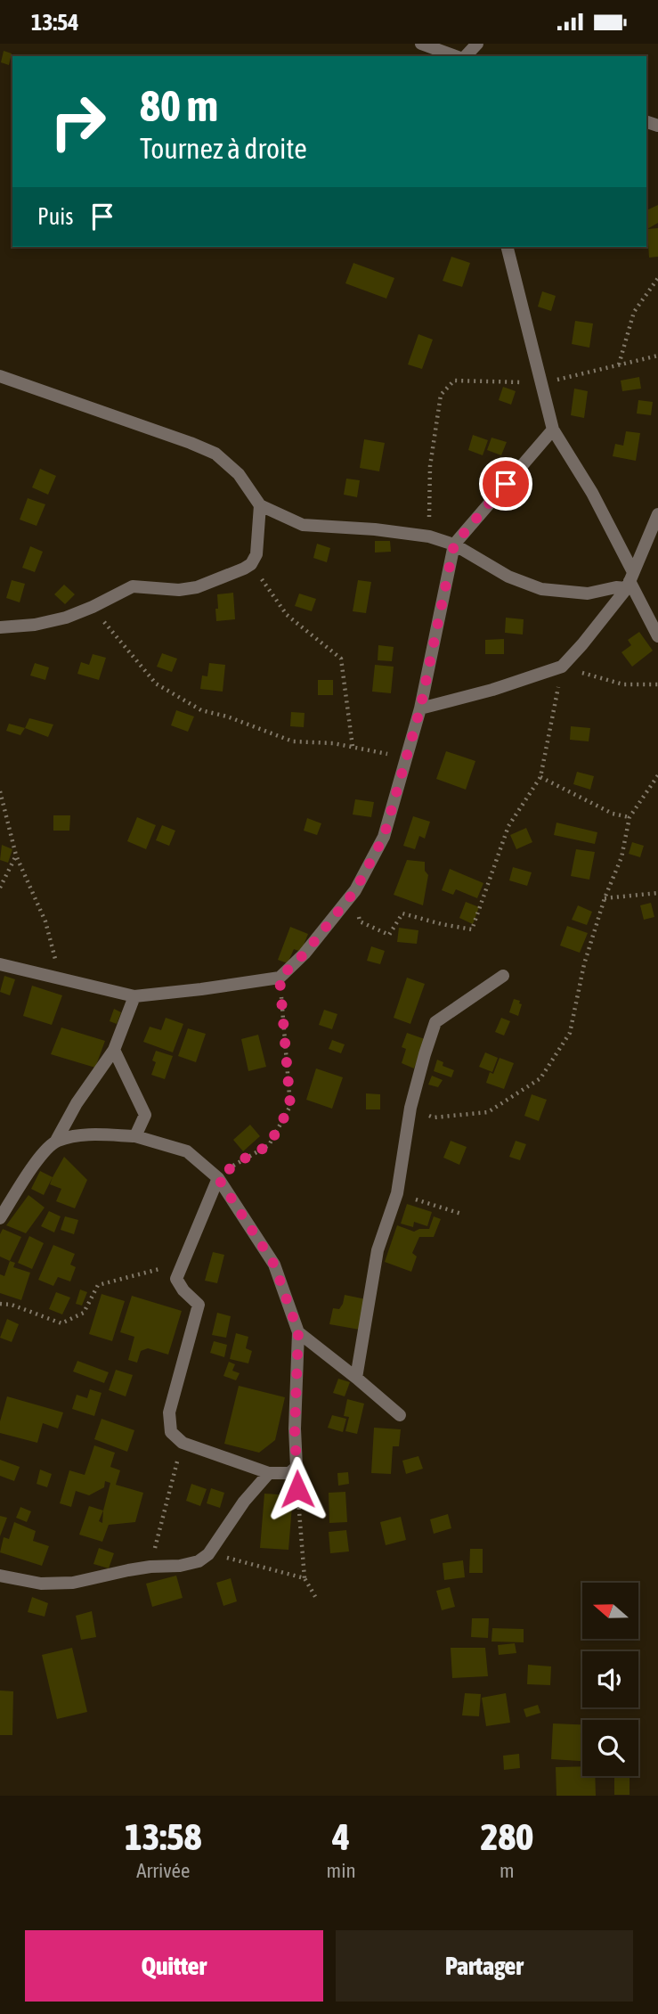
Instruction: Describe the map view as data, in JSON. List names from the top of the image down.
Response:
{
  "north": "left",
  "page": {
    "status": "13:54",
    "turn": ["80 m", "Tournez à droite"],
    "then": "Puis",
    "eta": [
      "13:58",
      "Arrivée",
      "4",
      "min",
      "280",
      "m"
    ],
    "buttons": ["Quitter", "Partager"]
  }
}
